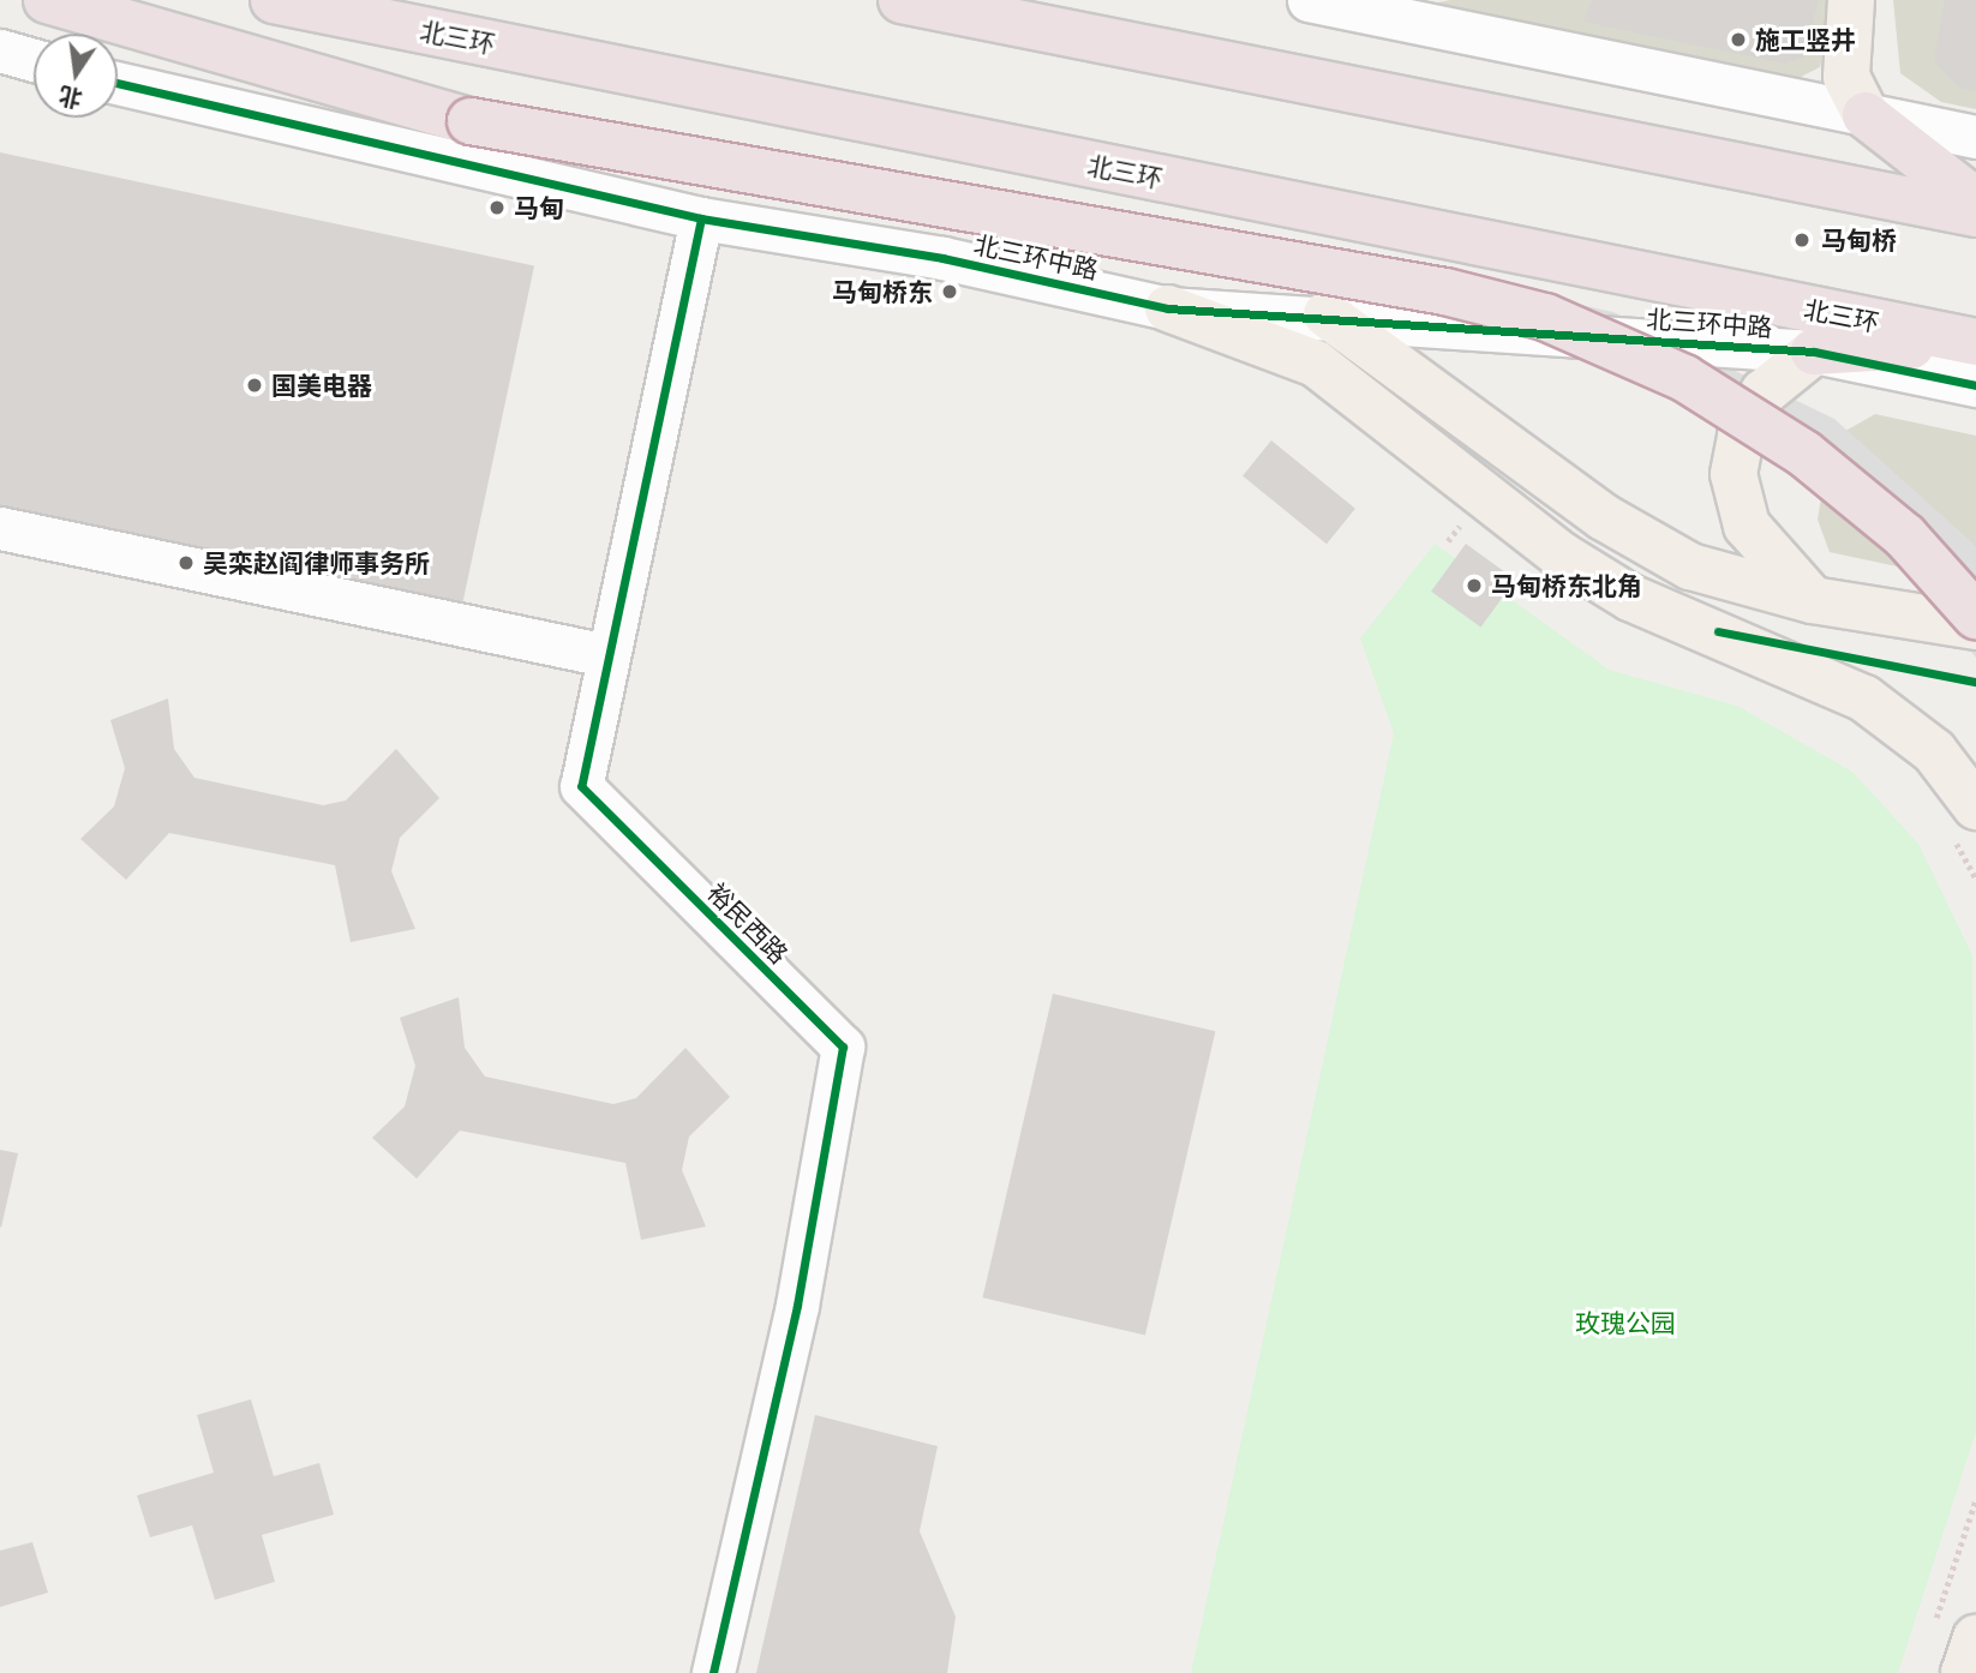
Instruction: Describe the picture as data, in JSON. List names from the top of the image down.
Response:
{
  "streets": {
    "highway": ["北三环"],
    "street": ["北三环中路", "裕民西路"]
  },
  "crossings": [
    ["北三环中路", "裕民西路"]
  ],
  "parks": ["玫瑰公园"],
  "places": [
    "施工竖井",
    "马甸",
    "马甸桥",
    "马甸桥东",
    "国美电器",
    "吴栾赵阎律师事务所",
    "马甸桥东北角"
  ],
  "north": "bottom"
}
